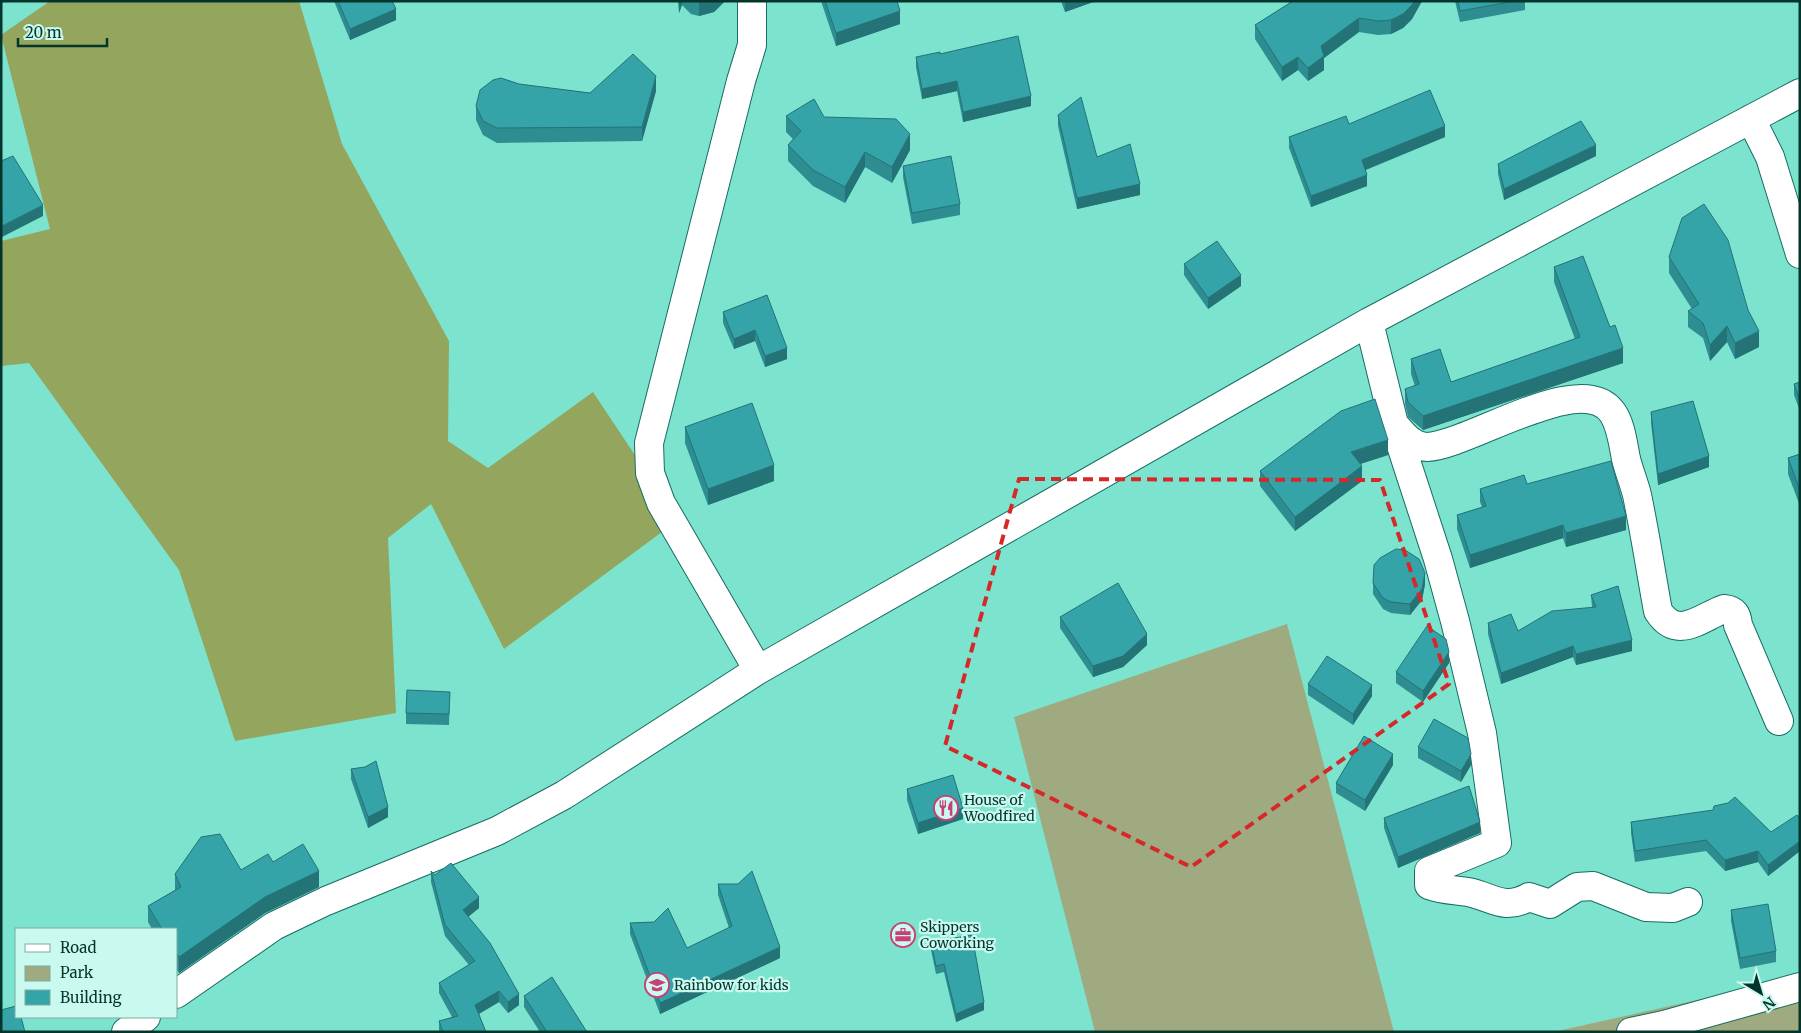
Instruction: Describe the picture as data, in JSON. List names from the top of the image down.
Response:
{
  "places": {
    "restaurant": ["House of Woodfired"],
    "office": ["Skippers Coworking"],
    "school or university": ["Rainbow for kids"]
  },
  "legend": ["Road", "Park", "Building"],
  "scale_bar": "20 m",
  "north": "bottom right"
}
